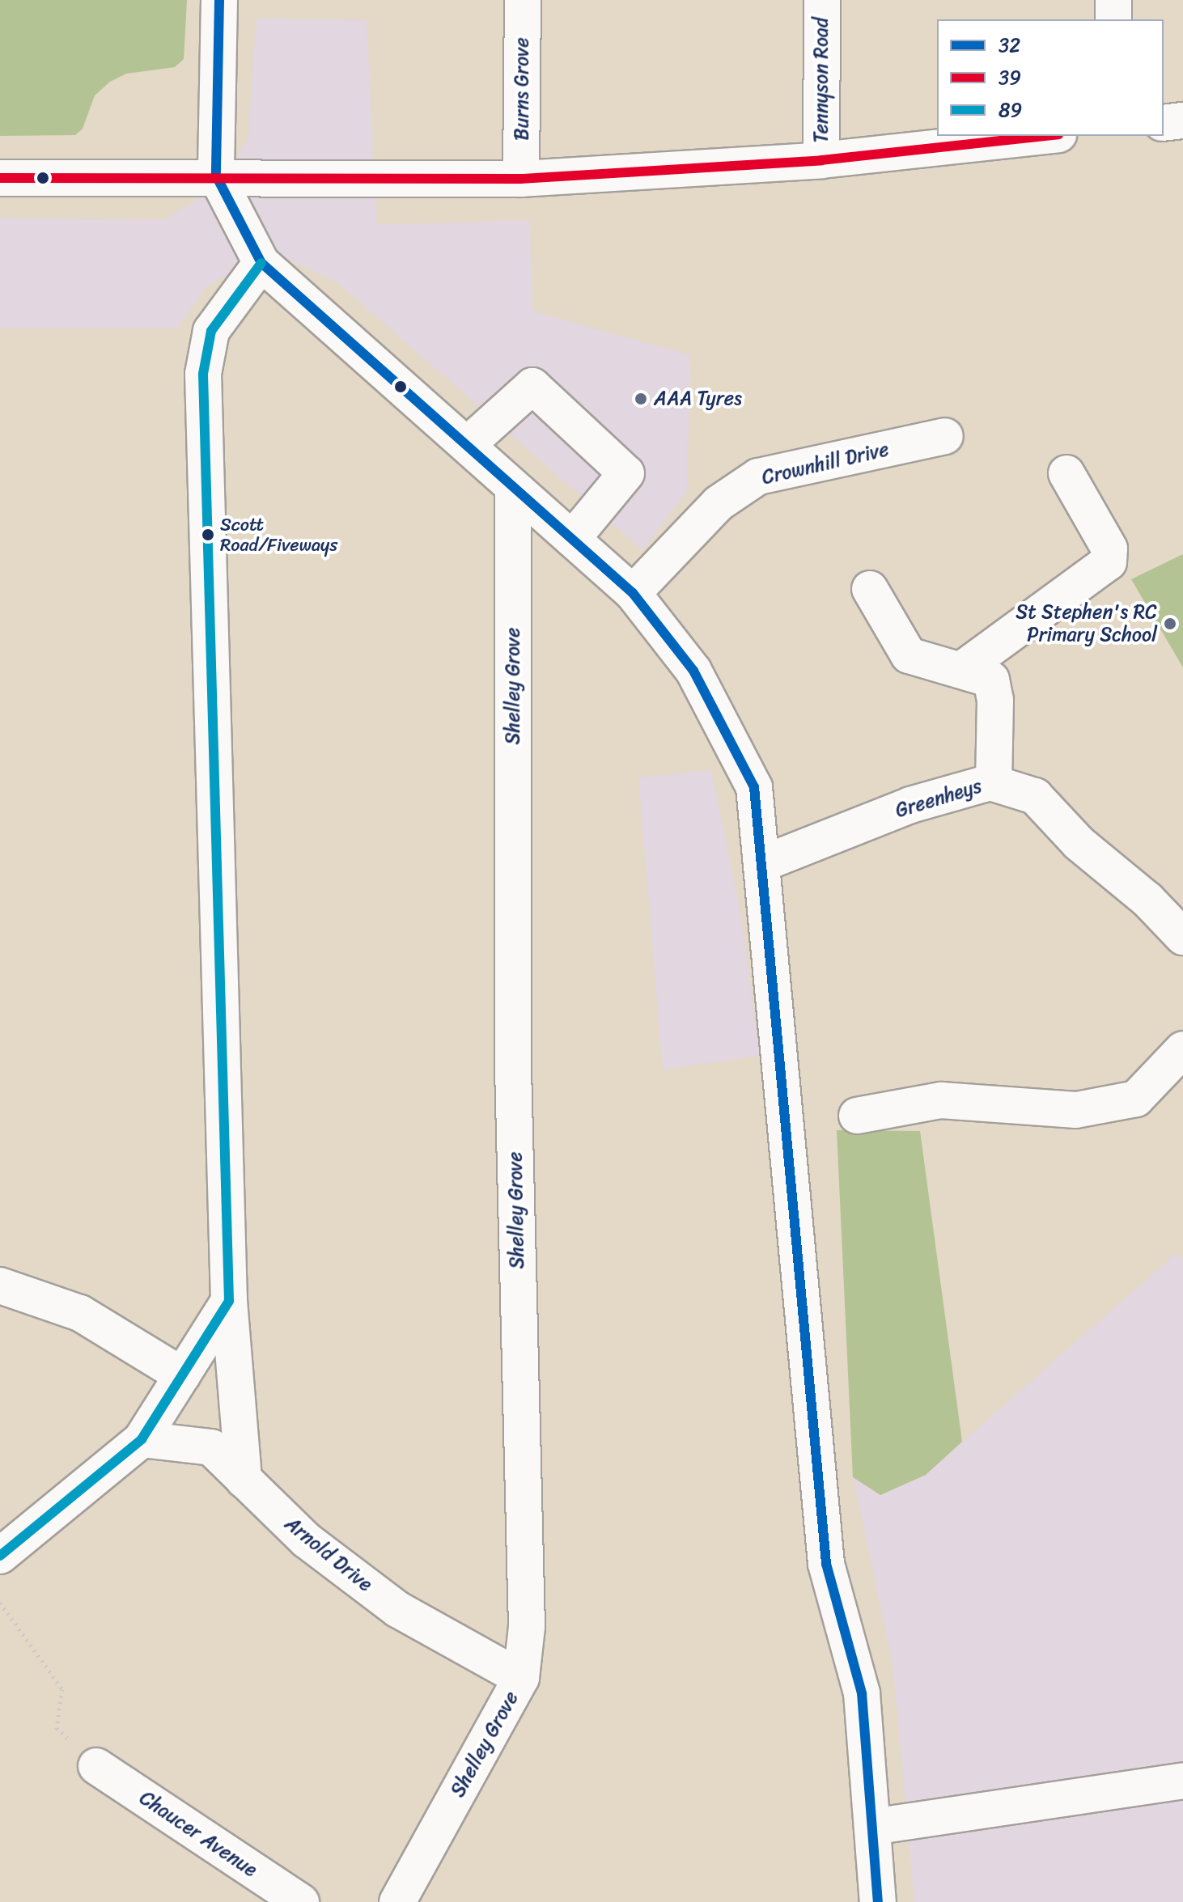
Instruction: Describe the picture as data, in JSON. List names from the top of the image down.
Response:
{
  "streets": {
    "street": [
      "Tennyson Road",
      "Burns Grove",
      "Crownhill Drive",
      "Shelley Grove",
      "Greenheys",
      "Arnold Drive",
      "Chaucer Avenue"
    ]
  },
  "crossings": [
    ["Shelley Grove", "Arnold Drive"]
  ],
  "places": ["AAA Tyres", "Scott Road/Fiveways", "St Stephen's RC Primary School"],
  "lines": ["transit line 32", "transit line 39", "transit line 89"],
  "legend": ["32", "39", "89"]
}
